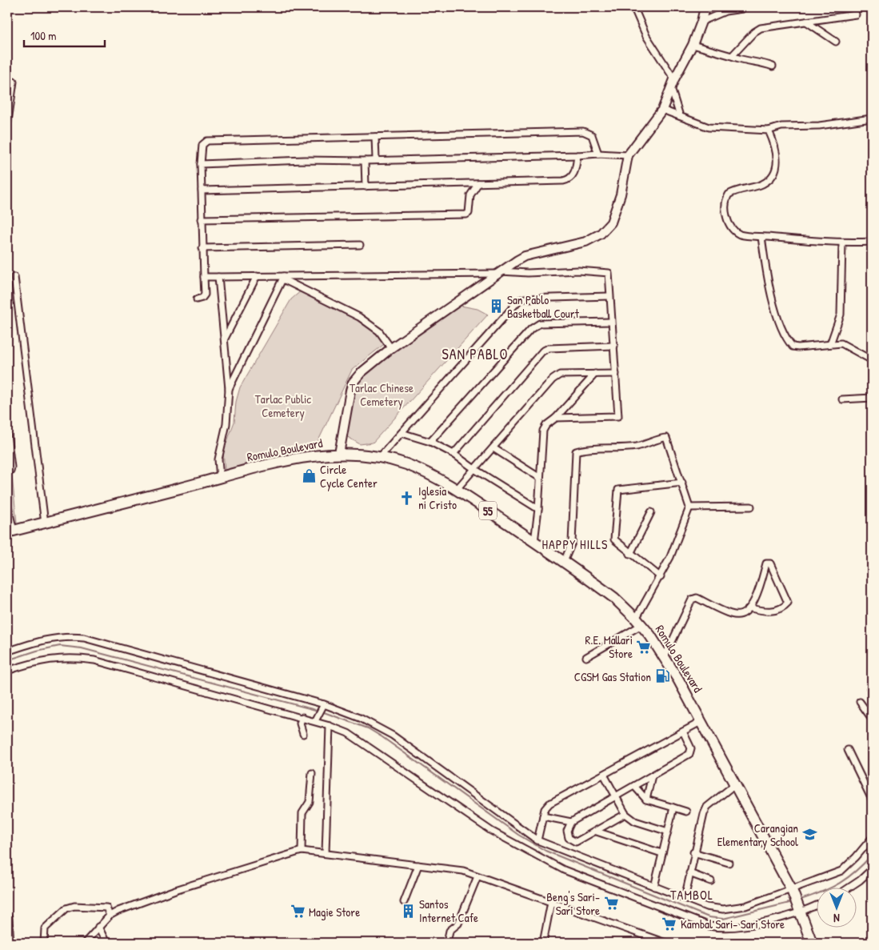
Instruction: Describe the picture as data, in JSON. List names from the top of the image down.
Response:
{
  "streets": {
    "highway": ["Romulo Boulevard", "55"]
  },
  "districts": ["SAN PABLO", "HAPPY HILLS", "TAMBOL"],
  "parks": ["Tarlac Chinese Cemetery", "Tarlac Public Cemetery"],
  "places": {
    "building": ["San Pablo Basketball Court", "Santos Internet Cafe"],
    "shop": ["Circle Cycle Center"],
    "church": ["Iglesia ni Cristo"],
    "supermarket": [
      "R.E. Mallari Store",
      "Beng's Sari- Sari Store",
      "Magie Store",
      "Kambal Sari- Sari Store"
    ],
    "fuel station": ["CGSM Gas Station"],
    "school or university": ["Carangian Elementary School"]
  },
  "scale_bar": "100 m",
  "north": "bottom"
}
